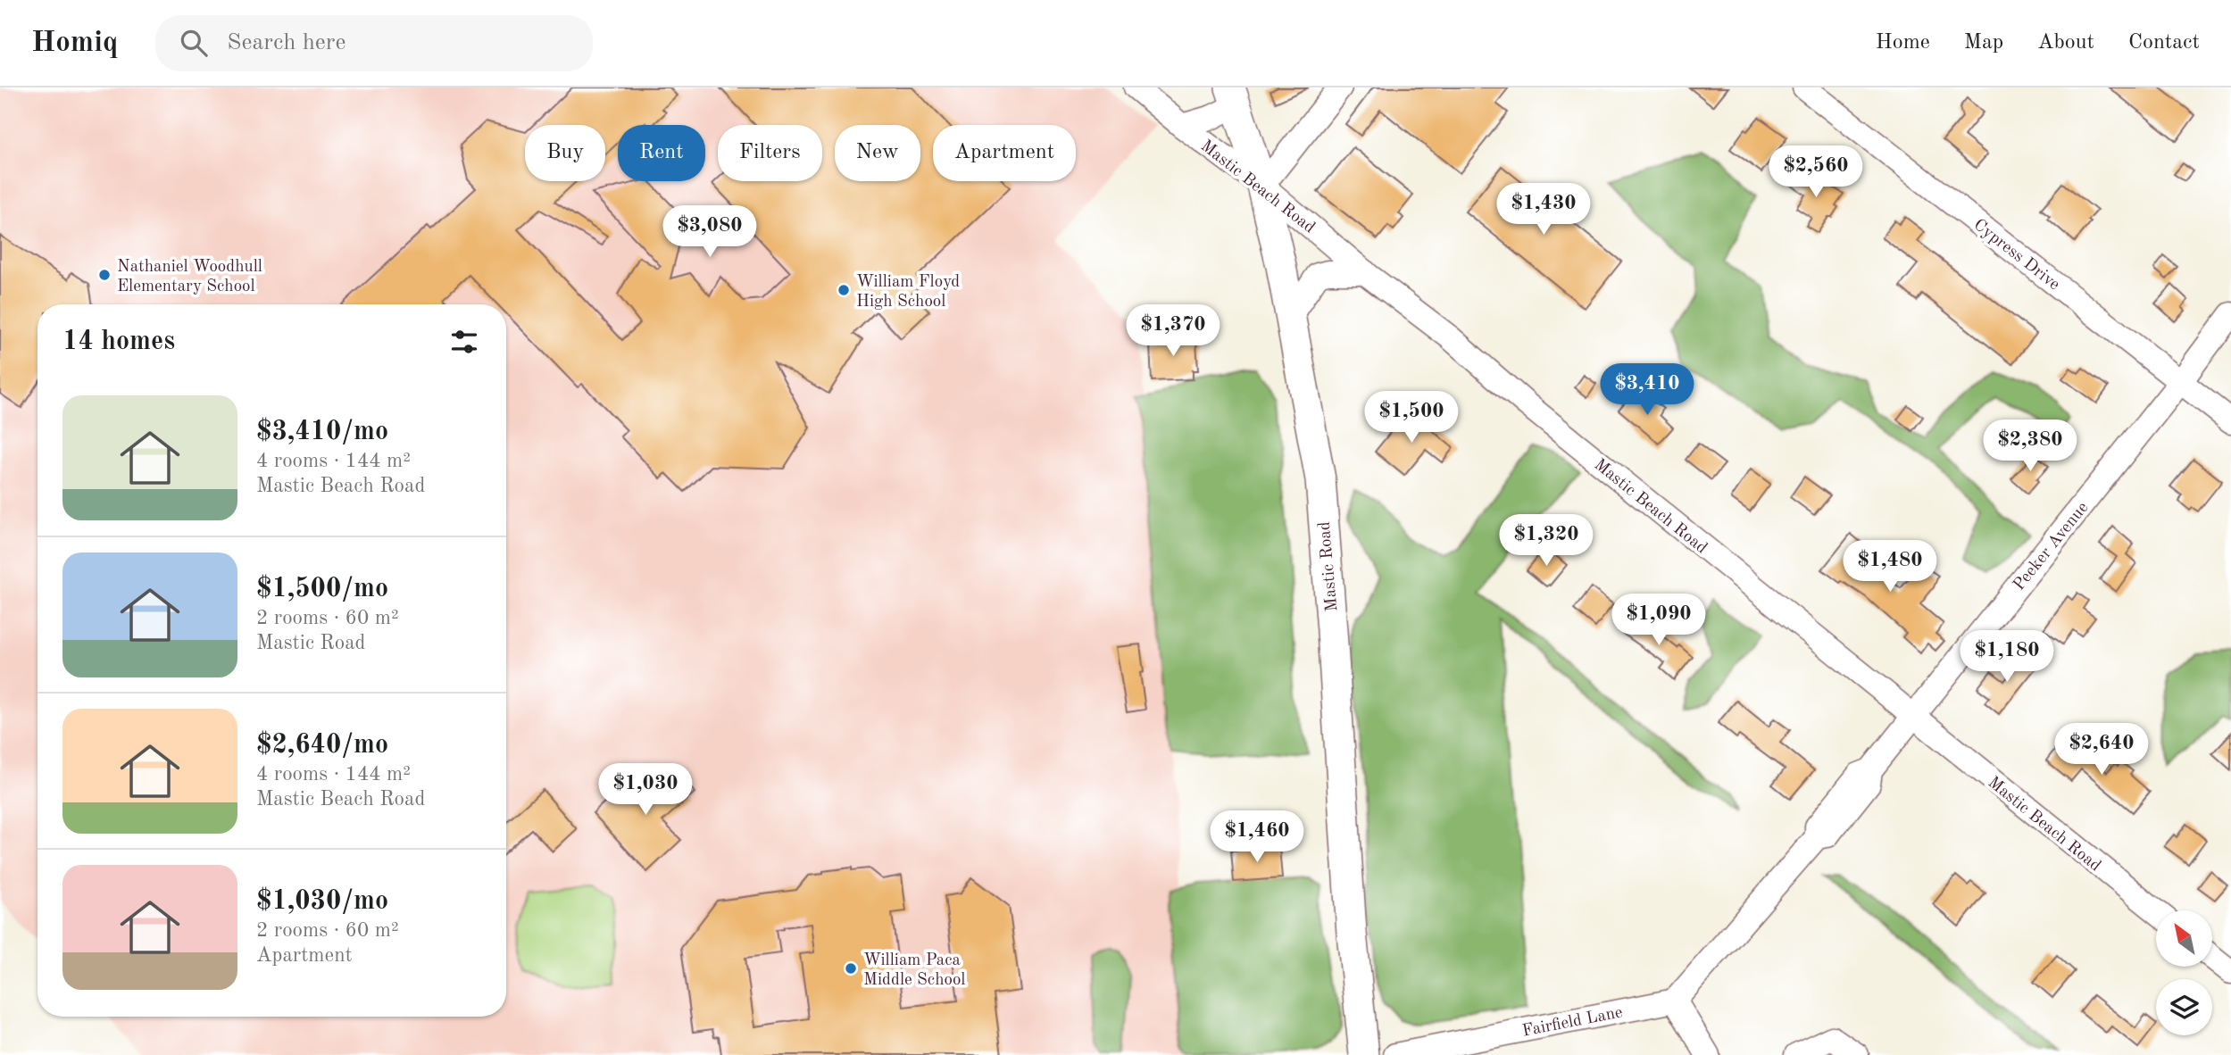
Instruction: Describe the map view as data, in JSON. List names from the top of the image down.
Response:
{
  "streets": {
    "main road": ["Mastic Road"],
    "street": [
      "Mastic Beach Road",
      "Cypress Drive",
      "Peeker Avenue",
      "Fairfield Lane"
    ]
  },
  "crossings": [
    ["Mastic Beach Road", "Peeker Avenue"],
    ["Mastic Beach Road", "Mastic Road"],
    ["Cypress Drive", "Peeker Avenue"]
  ],
  "places": ["Nathaniel Woodhull Elementary School", "William Floyd High School", "William Paca Middle School"],
  "north": "top left",
  "page": {
    "header": "Homiq",
    "search": "Search here",
    "nav": [
      "Home",
      "Map",
      "About",
      "Contact"
    ],
    "chip": [
      "Buy",
      "Rent",
      "Filters",
      "New",
      "Apartment"
    ],
    "price": [
      "$2,560",
      "$1,430",
      "$3,080",
      "$1,370",
      "$3,410",
      "$1,500",
      "$2,380",
      "$1,320",
      "$1,480",
      "$1,090",
      "$1,180",
      "$2,640",
      "$1,030",
      "$1,460"
    ],
    "heading": "14 homes",
    "list": [
      {
        "name": "$3,410/mo",
        "note": "4 rooms · 144 m² · Mastic Beach Road"
      },
      {
        "name": "$1,500/mo",
        "note": "2 rooms · 60 m² · Mastic Road"
      },
      {
        "name": "$2,640/mo",
        "note": "4 rooms · 144 m² · Mastic Beach Road"
      },
      {
        "name": "$1,030/mo",
        "note": "2 rooms · 60 m² · Apartment"
      }
    ]
  }
}
